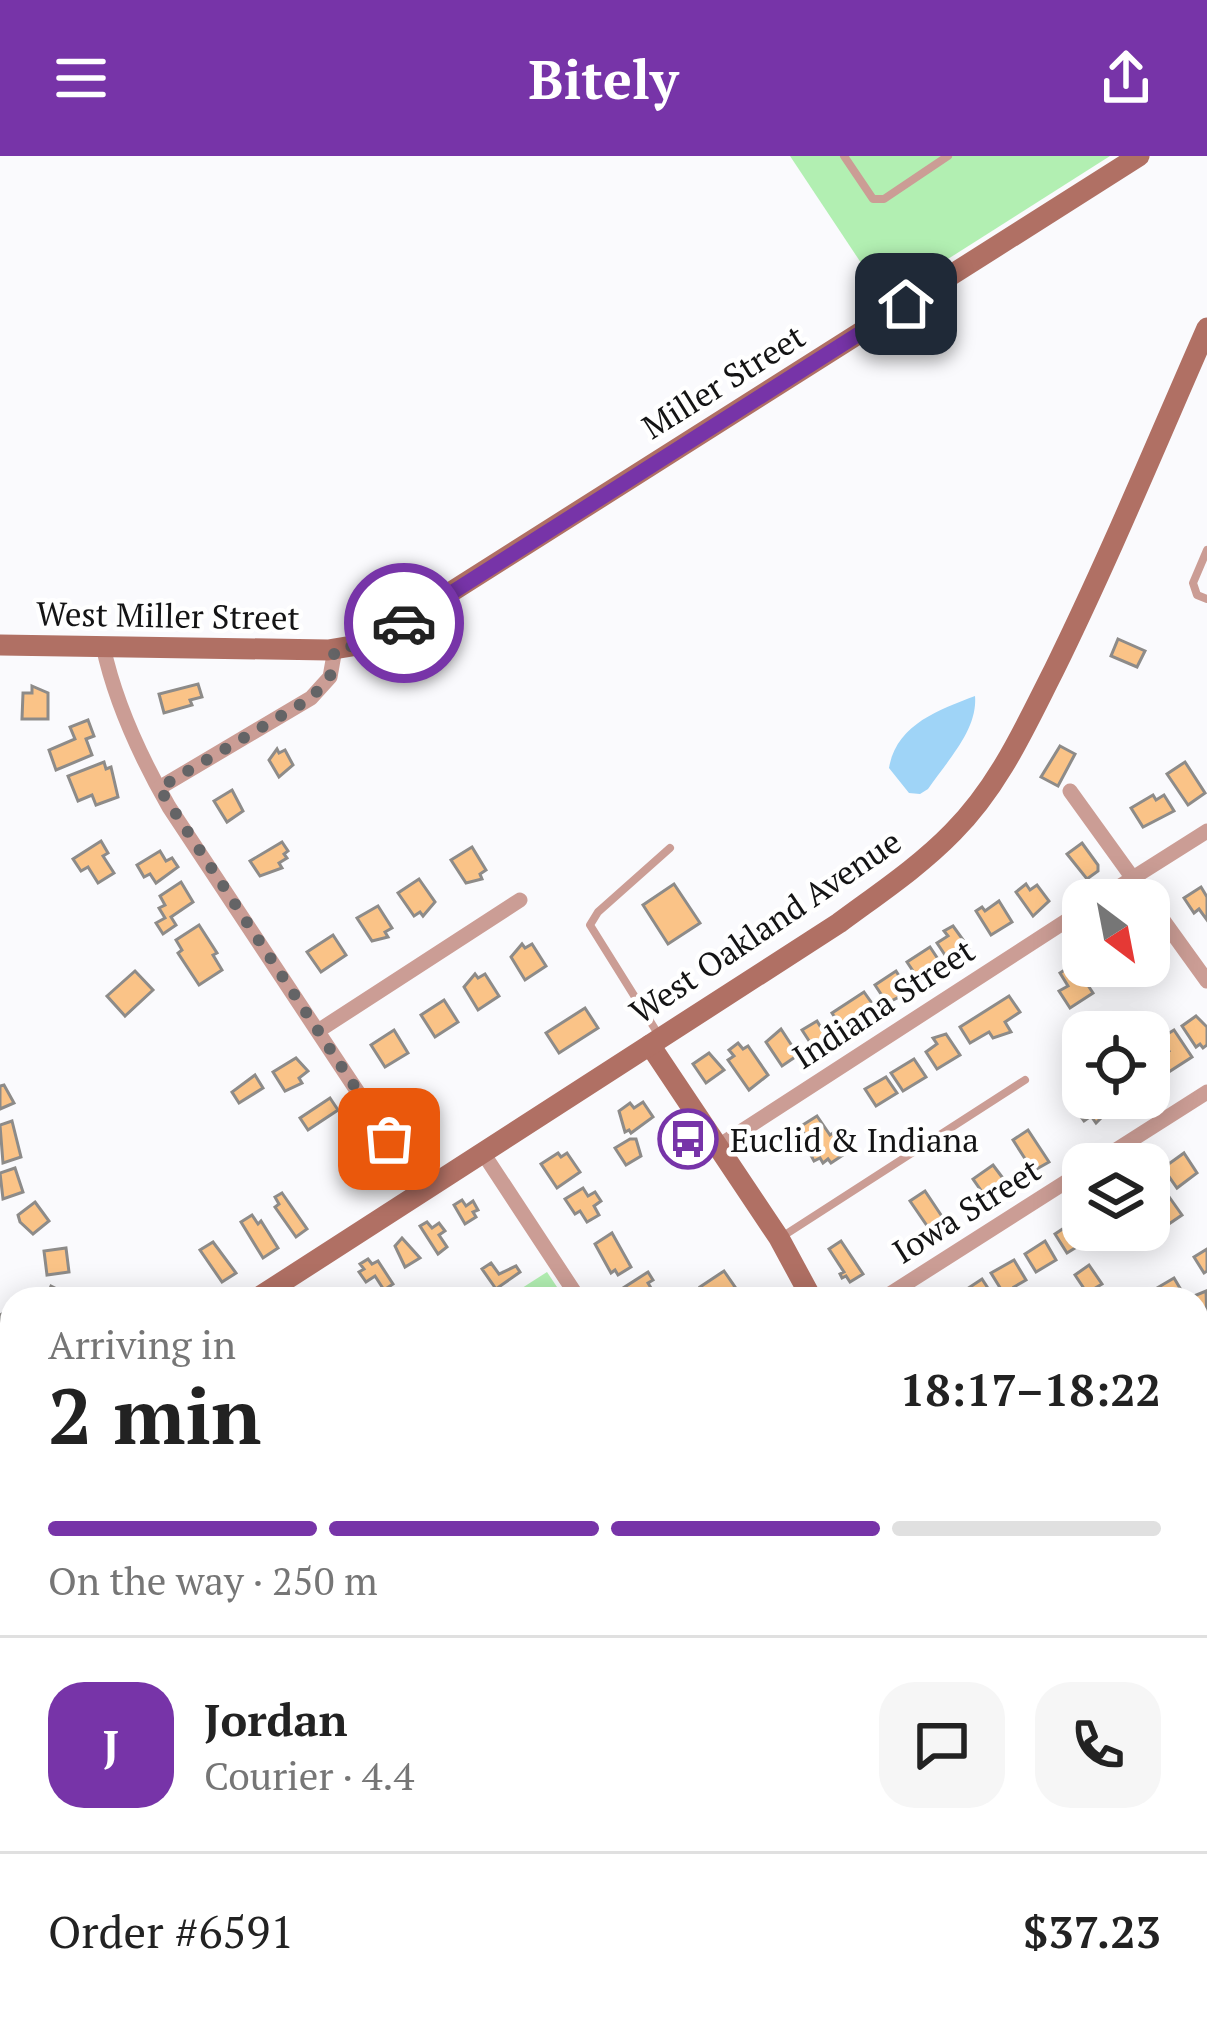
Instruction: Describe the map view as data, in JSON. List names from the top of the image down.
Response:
{
  "streets": {
    "street": [
      "Miller Street",
      "West Miller Street",
      "West Oakland Avenue",
      "Indiana Street",
      "Iowa Street"
    ]
  },
  "crossings": [
    ["Miller Street", "West Miller Street"]
  ],
  "places": {
    "bus stop": ["Euclid & Indiana"]
  },
  "north": "bottom right",
  "page": {
    "header": "Bitely",
    "heading": ["2 min", "Arriving in", "18:17–18:22"],
    "panel": [
      "Jordan",
      "Courier · 4.4",
      "Order #6591",
      "$37.23"
    ],
    "bar": "On the way · 250 m",
    "round": "J"
  }
}
